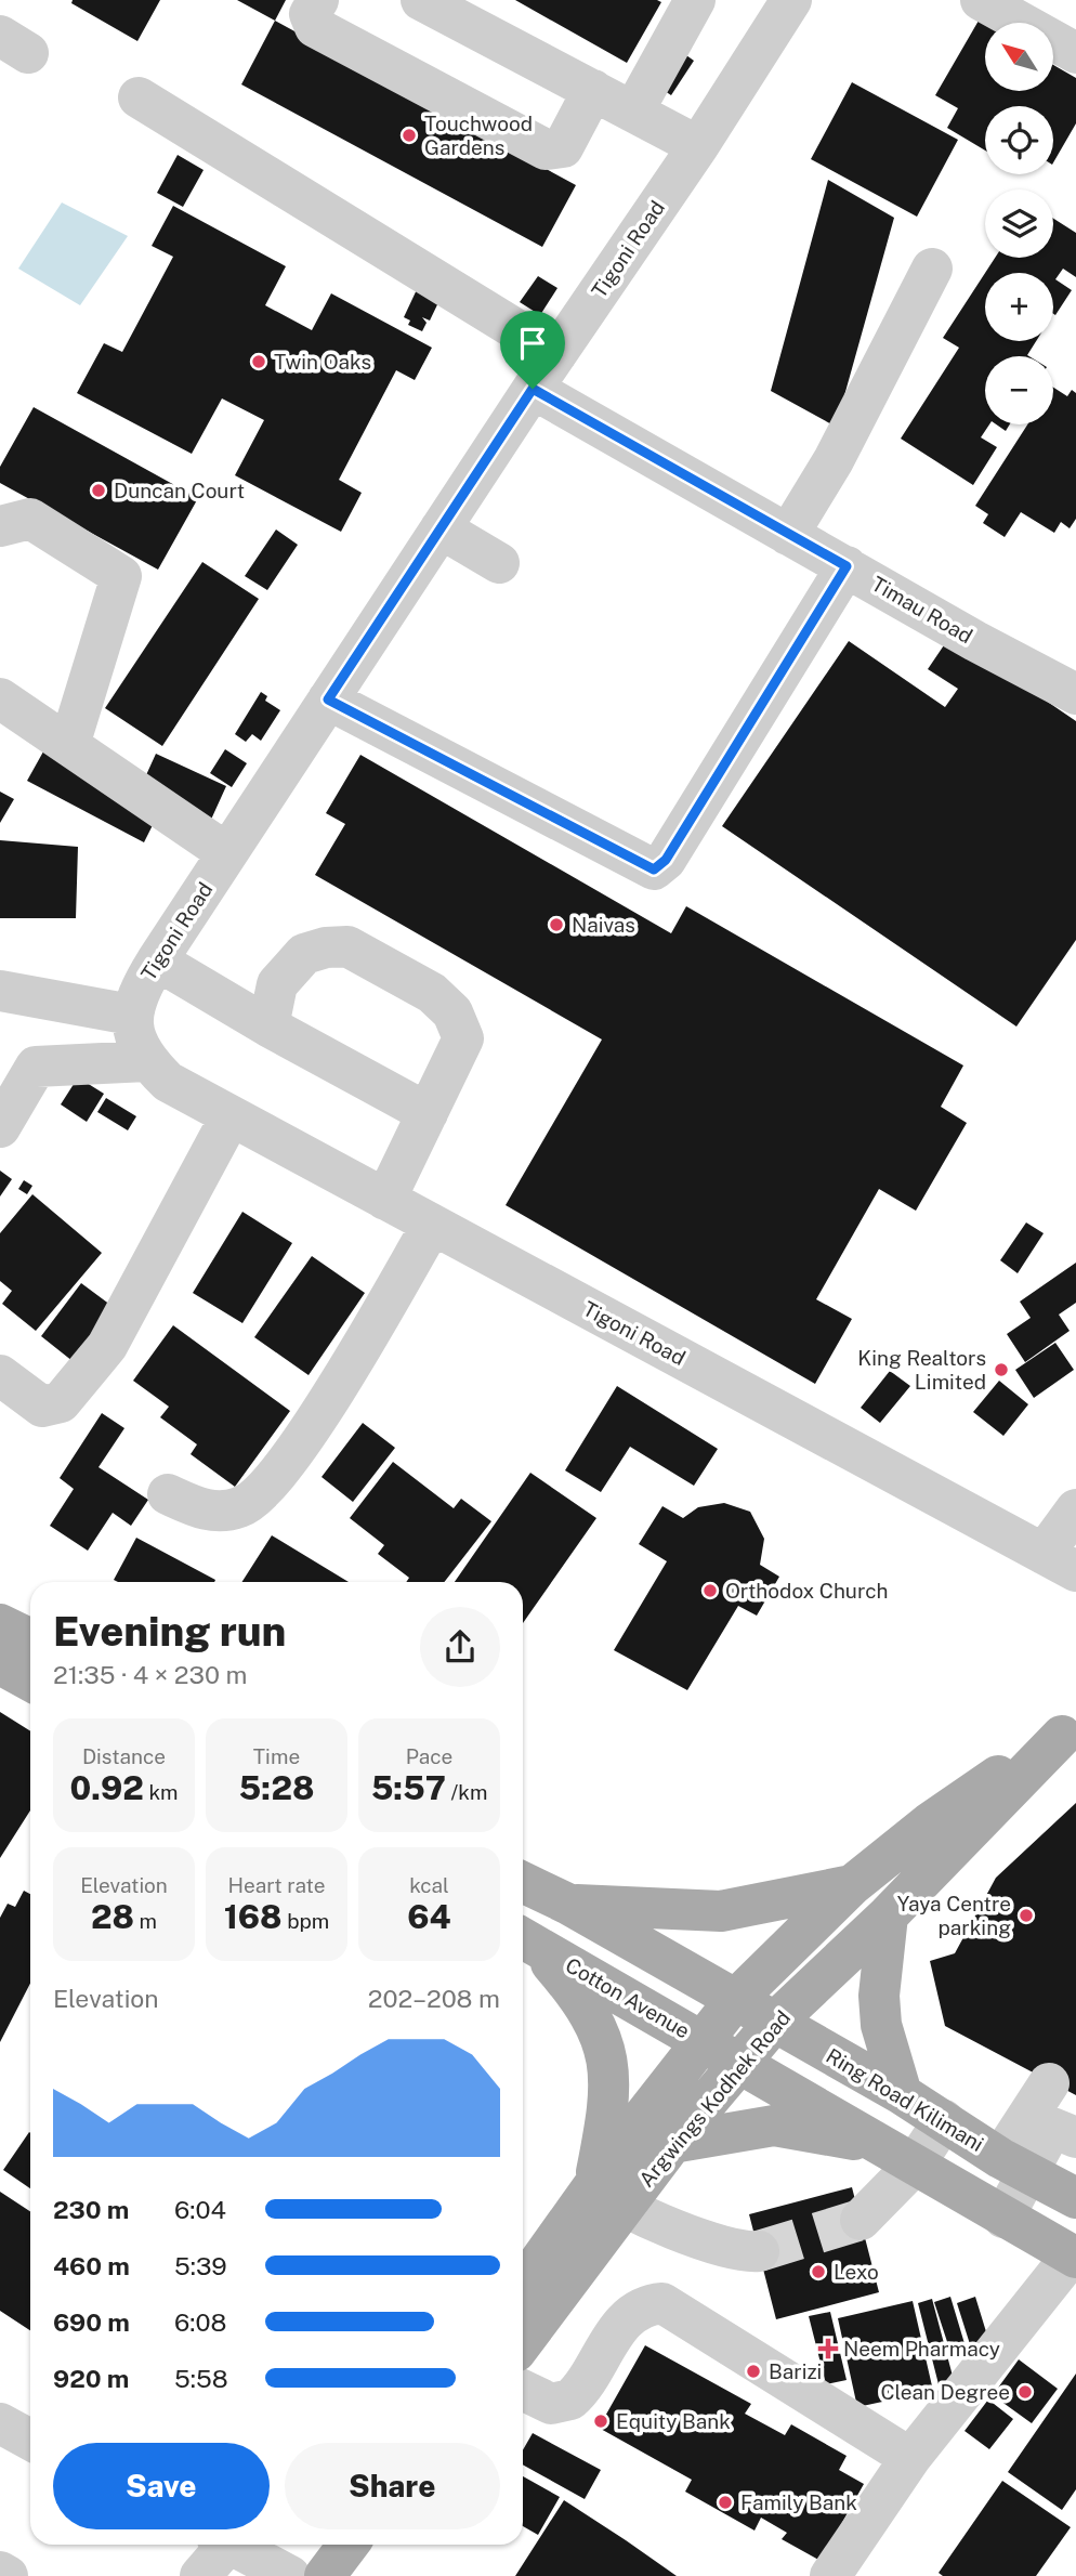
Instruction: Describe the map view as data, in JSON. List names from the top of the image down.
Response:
{
  "streets": {
    "main road": ["Cotton Avenue", "Argwings Kodhek Road", "Ring Road Kilimani"],
    "street": ["Tigoni Road", "Timau Road"]
  },
  "crossings": [
    ["Tigoni Road", "Timau Road"],
    ["Cotton Avenue", "Argwings Kodhek Road"],
    ["Argwings Kodhek Road", "Ring Road Kilimani"]
  ],
  "places": {
    "other": [
      "Touchwood Gardens",
      "Twin Oaks",
      "Duncan Court",
      "Naivas",
      "King Realtors Limited",
      "Orthodox Church",
      "Yaya Centre parking",
      "Lexo",
      "Barizi",
      "Clean Degree",
      "Equity Bank",
      "Family Bank"
    ],
    "health": ["Neem Pharmacy"]
  },
  "north": "top left",
  "page": {
    "map_buttons": ["+", "−"],
    "heading": ["Evening run", "21:35 · 4 × 230 m"],
    "stats": [
      ["Distance", "0.92 km"],
      ["Time", "5:28"],
      ["Pace", "5:57 /km"],
      ["Elevation", "28 m"],
      ["Heart rate", "168 bpm"],
      ["kcal", "64"]
    ],
    "chart": ["Elevation", "202–208 m"],
    "list": [
      {
        "name": "230 m",
        "note": "6:04"
      },
      {
        "name": "460 m",
        "note": "5:39"
      },
      {
        "name": "690 m",
        "note": "6:08"
      },
      {
        "name": "920 m",
        "note": "5:58"
      }
    ],
    "buttons": ["Save", "Share"]
  }
}
